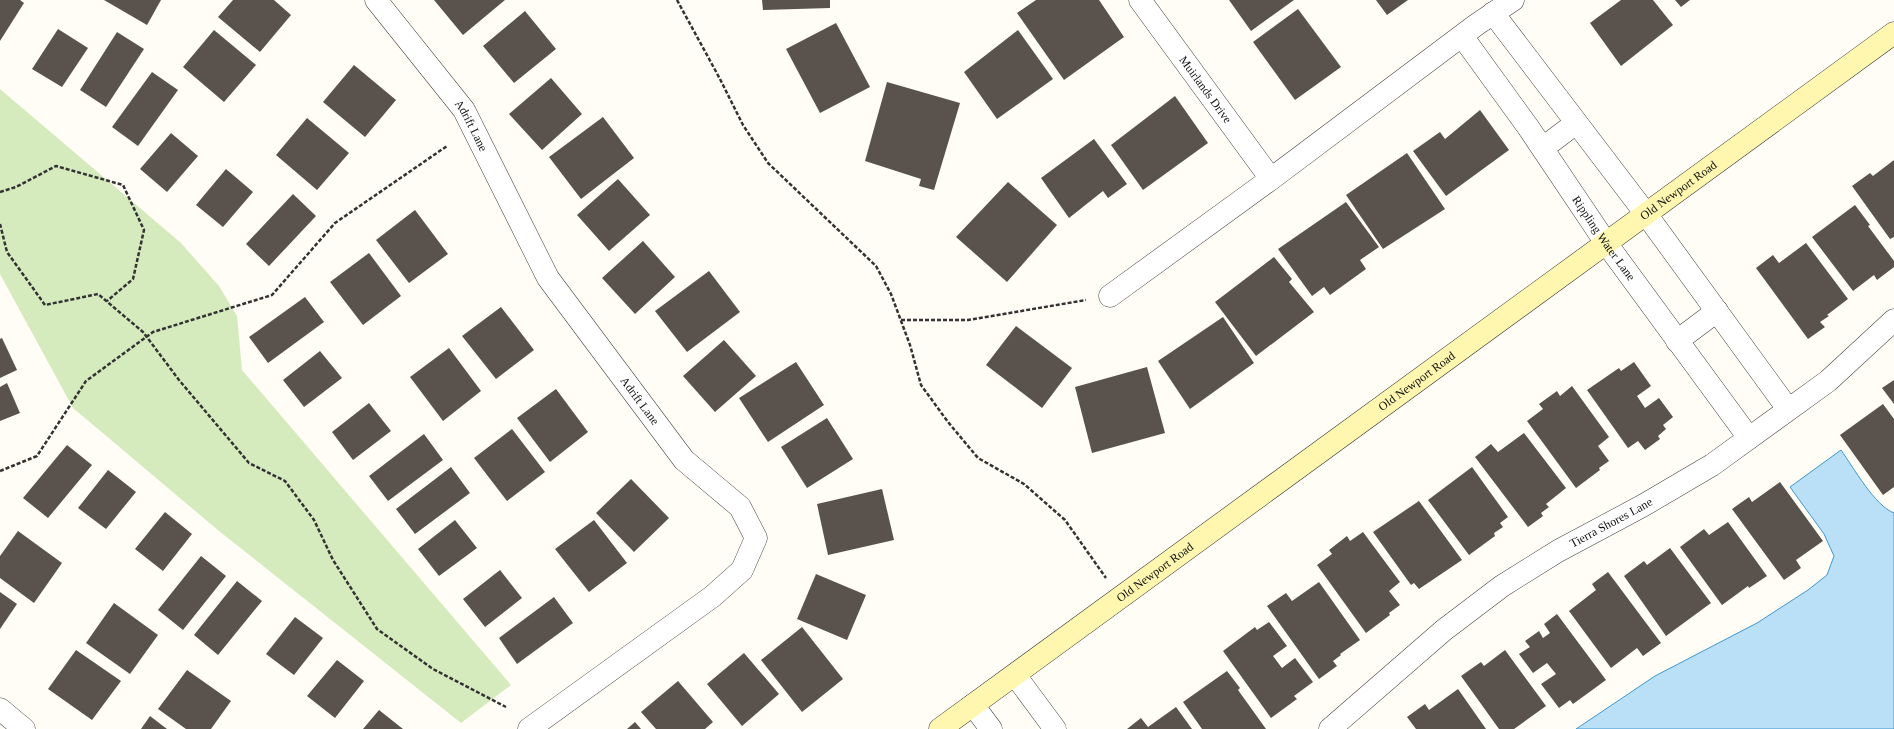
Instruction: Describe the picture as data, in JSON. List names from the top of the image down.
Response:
{
  "streets": {
    "street": [
      "Muirlands Drive",
      "Adrift Lane",
      "Old Newport Road",
      "Rippling Water Lane",
      "Tierra Shores Lane"
    ]
  },
  "crossings": [
    ["Old Newport Road", "Rippling Water Lane"],
    ["Rippling Water Lane", "Tierra Shores Lane"]
  ]
}
